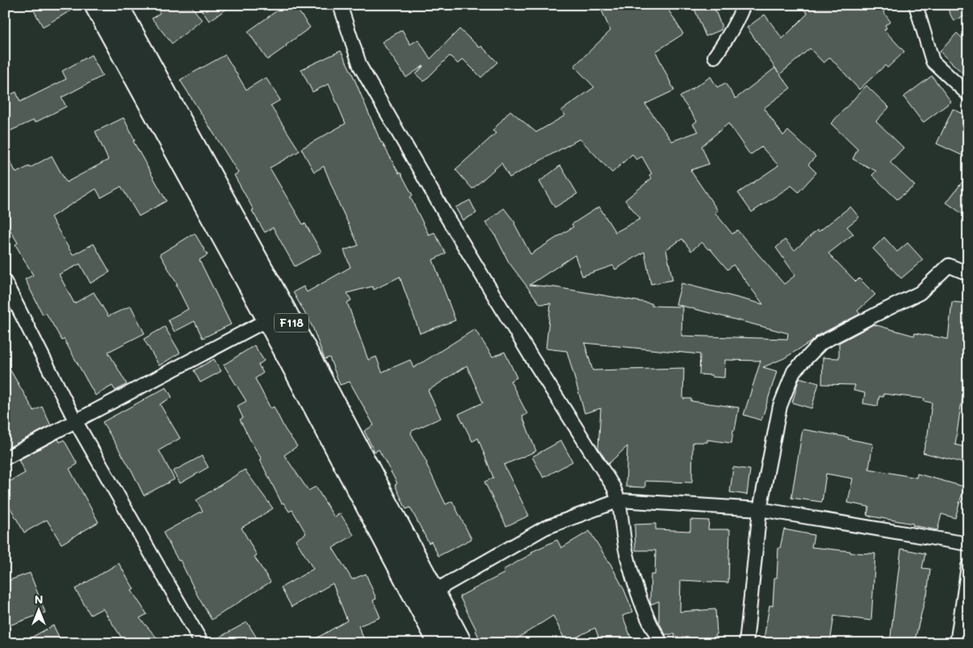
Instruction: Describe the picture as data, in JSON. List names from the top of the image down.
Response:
{
  "streets": {
    "main road": ["F118"]
  },
  "north": "top"
}
